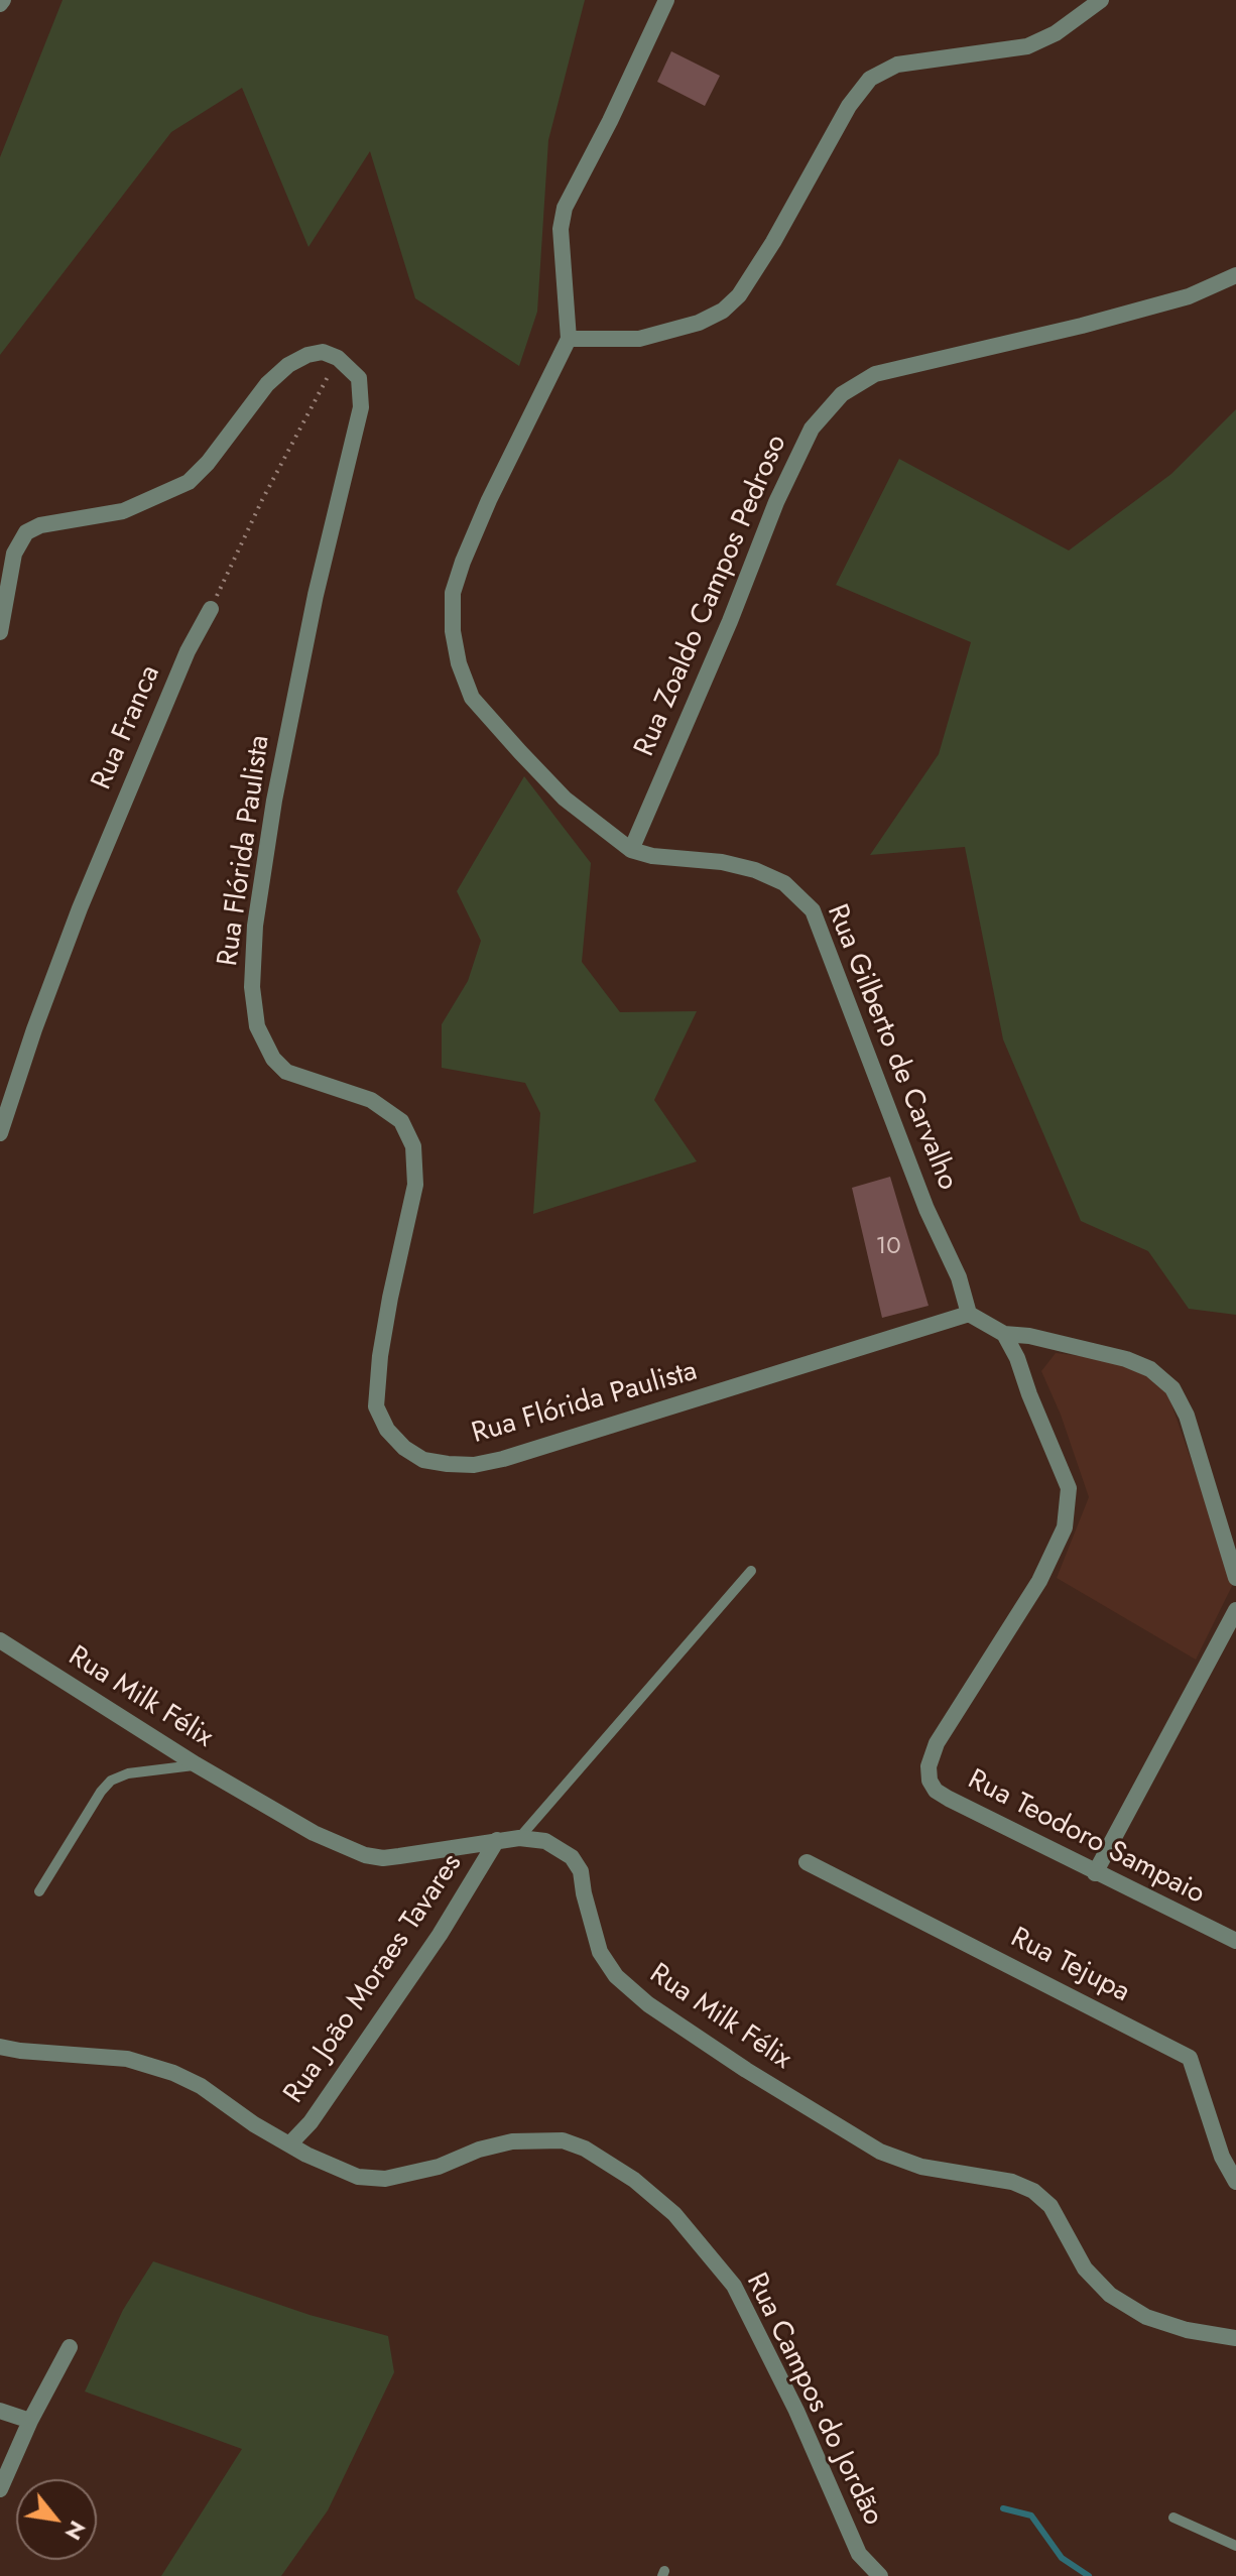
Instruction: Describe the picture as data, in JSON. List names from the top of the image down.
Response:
{
  "streets": {
    "street": [
      "Rua Zoaldo Campos Pedroso",
      "Rua Franca",
      "Rua Flórida Paulista",
      "Rua Gilberto de Carvalho",
      "Rua Milk Félix",
      "Rua Teodoro Sampaio",
      "Rua Tejupa",
      "Rua João Moraes Tavares",
      "Rua Campos do Jordão"
    ]
  },
  "crossings": [
    ["Rua Zoaldo Campos Pedroso", "Rua Gilberto de Carvalho"],
    ["Rua Flórida Paulista", "Rua Gilberto de Carvalho"],
    ["Rua Milk Félix", "Rua João Moraes Tavares"],
    ["Rua João Moraes Tavares", "Rua Campos do Jordão"]
  ],
  "house_numbers": ["10"],
  "north": "bottom right"
}
